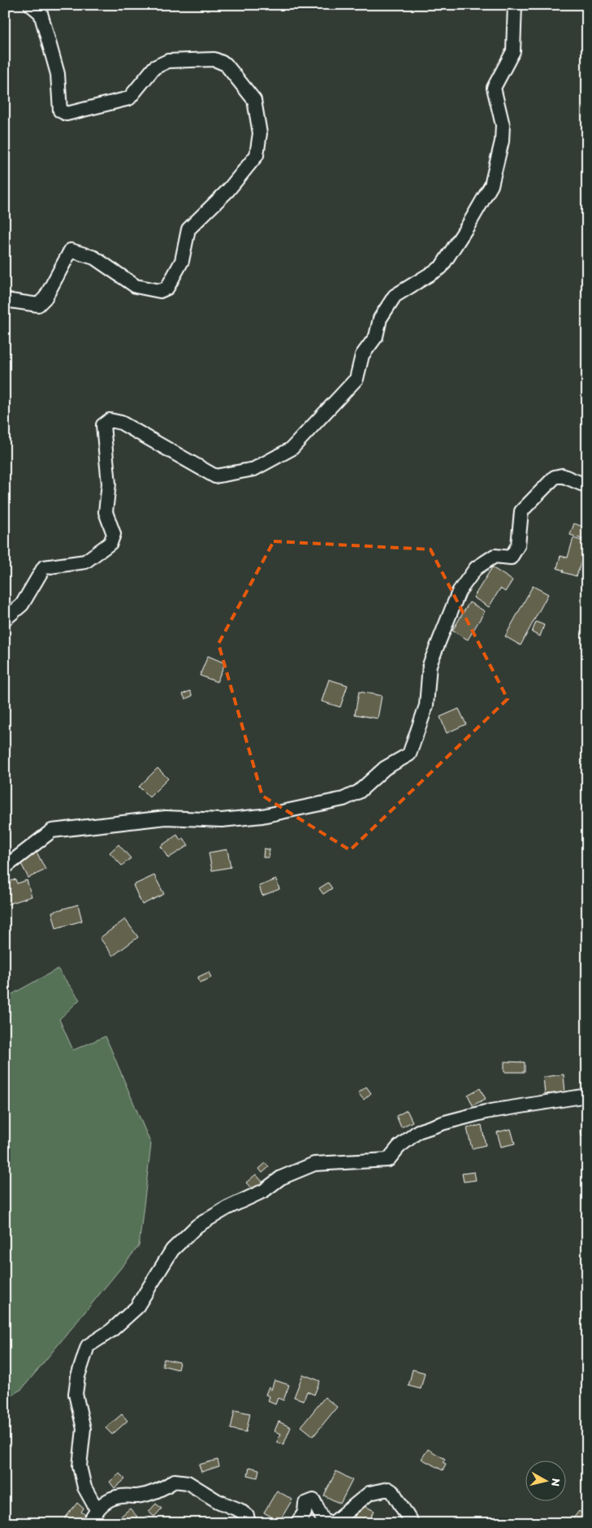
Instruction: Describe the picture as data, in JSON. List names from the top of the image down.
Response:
{
  "north": "right"
}
